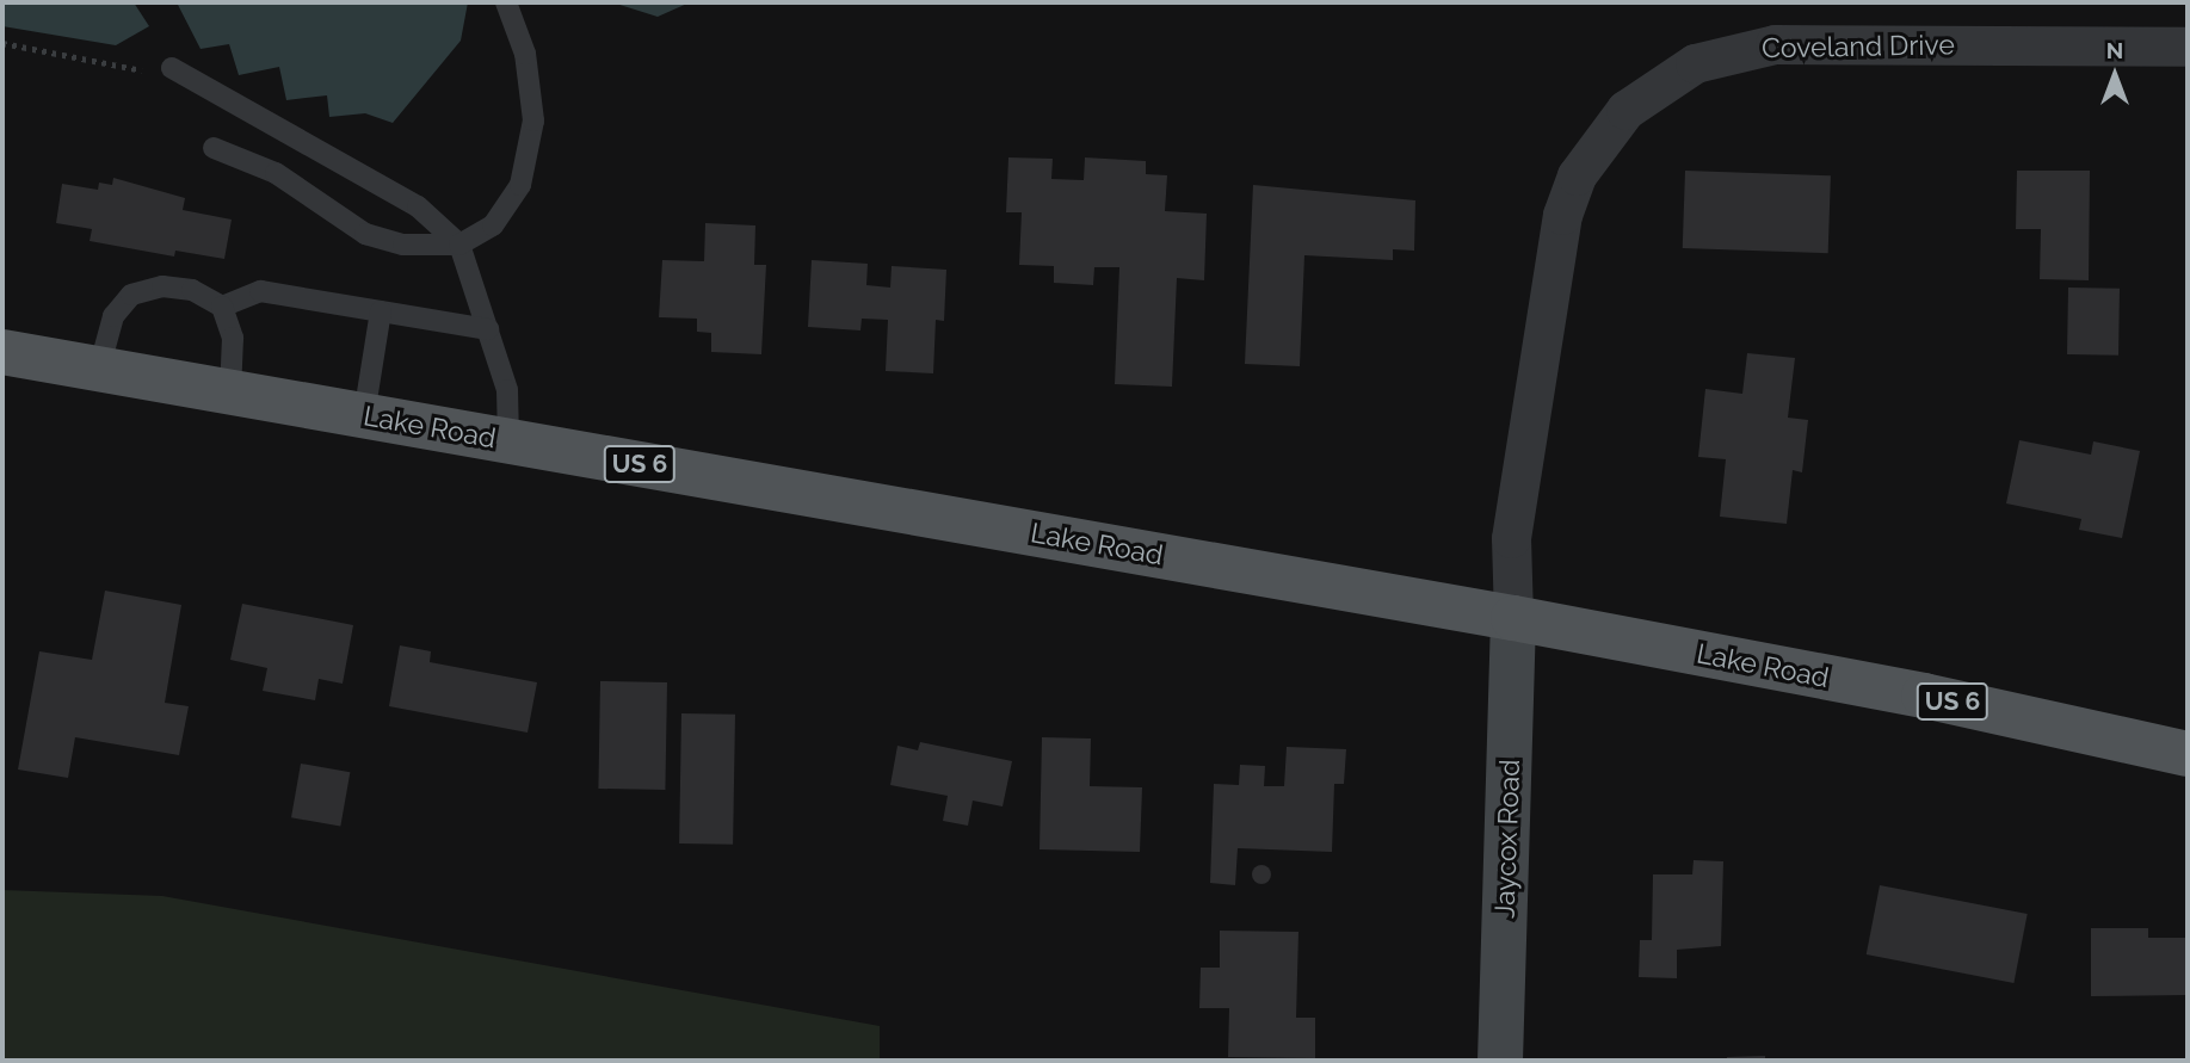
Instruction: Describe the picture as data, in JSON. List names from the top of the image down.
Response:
{
  "streets": {
    "main road": ["Lake Road", "US 6"],
    "street": ["Coveland Drive", "Jaycox Road"]
  },
  "crossings": [
    ["Coveland Drive", "Lake Road"],
    ["Coveland Drive", "Jaycox Road"],
    ["Lake Road", "Jaycox Road"]
  ],
  "north": "top"
}
